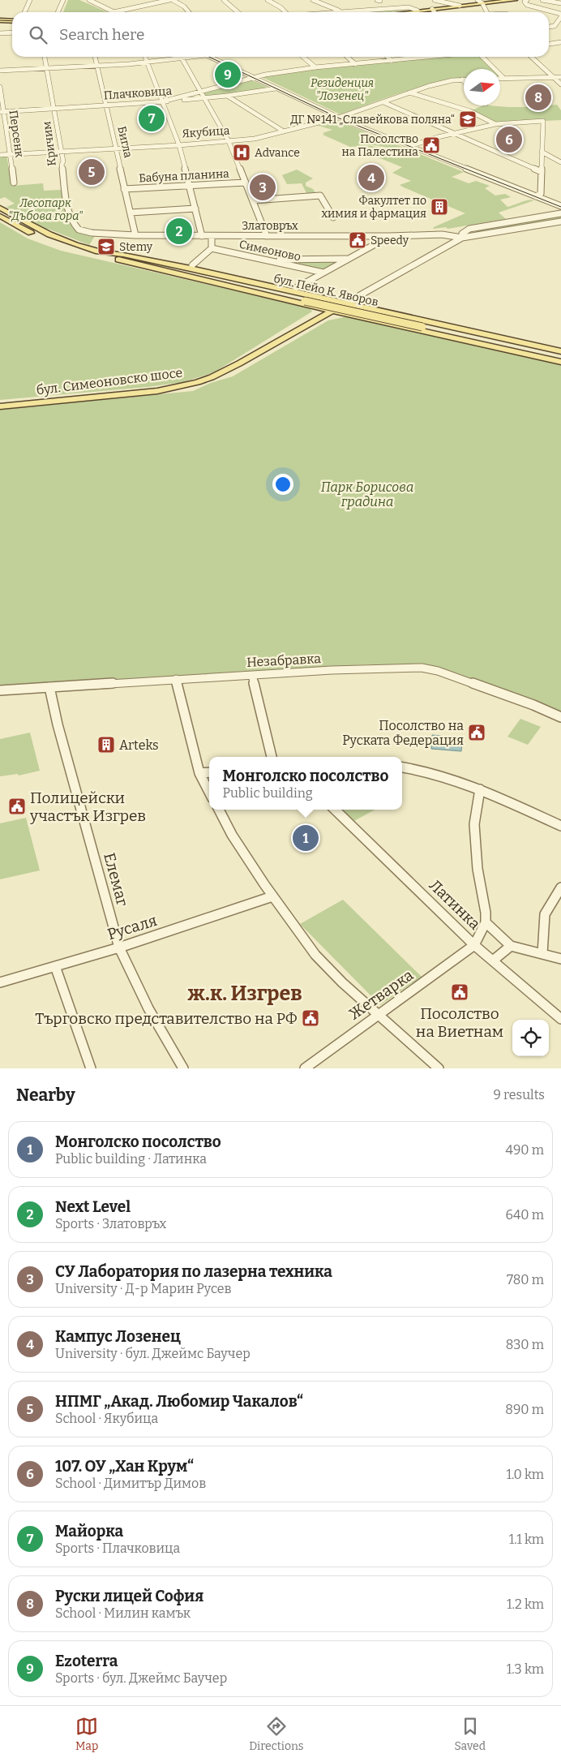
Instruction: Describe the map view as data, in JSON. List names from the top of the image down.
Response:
{
  "streets": {
    "main road": ["бул. Пейо К. Яворов", "бул. Симеоновско шосе"],
    "street": [
      "Плачковица",
      "Якубица",
      "Персенк",
      "Бигла",
      "Кричим",
      "Бабуна планина",
      "Златовръх",
      "Симеоново",
      "Незабравка",
      "Елемаг",
      "Латинка",
      "Русаля",
      "Жетварка"
    ]
  },
  "crossings": [
    ["Плачковица", "Персенк"],
    ["Плачковица", "Бигла"],
    ["Плачковица", "Кричим"],
    ["Якубица", "Персенк"],
    ["Якубица", "Бигла"],
    ["Якубица", "Кричим"],
    ["Бигла", "Бабуна планина"],
    ["Бигла", "Златовръх"],
    ["Кричим", "Златовръх"],
    ["Незабравка", "Елемаг"],
    ["Елемаг", "Русаля"],
    ["Латинка", "Жетварка"]
  ],
  "districts": ["ж.к. Изгрев"],
  "parks": ["Резиденция \"Лозенец\"", "Лесопарк \"Дъбова гора\"", "Парк Борисова градина"],
  "places": {
    "school or university": ["ДГ №141 „Славейкова поляна“", "Stemy"],
    "public building": [
      "Посолство на Палестина",
      "Speedy",
      "Посолство на Руската Федерация",
      "Полицейски участък Изгрев",
      "Посолство на Виетнам",
      "Търговско представителство на РФ"
    ],
    "hospital": ["Advance"],
    "building": ["Факултет по химия и фармация", "Arteks"]
  },
  "north": "right",
  "page": {
    "search": "Search here",
    "pins": [
      "9",
      "8",
      "7",
      "6",
      "5",
      "4",
      "3",
      "2",
      "1"
    ],
    "popup": ["Монголско посолство", "Public building"],
    "heading": ["Nearby", "9 results"],
    "list": [
      {
        "mark": "1",
        "name": "Монголско посолство",
        "note": "Public building · Латинка",
        "value": "490 m"
      },
      {
        "mark": "2",
        "name": "Next Level",
        "note": "Sports · Златовръх",
        "value": "640 m"
      },
      {
        "mark": "3",
        "name": "СУ Лаборатория по лазерна техника",
        "note": "University · Д-р Марин Русев",
        "value": "780 m"
      },
      {
        "mark": "4",
        "name": "Кампус Лозенец",
        "note": "University · бул. Джеймс Баучер",
        "value": "830 m"
      },
      {
        "mark": "5",
        "name": "НПМГ „Акад. Любомир Чакалов“",
        "note": "School · Якубица",
        "value": "890 m"
      },
      {
        "mark": "6",
        "name": "107. ОУ „Хан Крум“",
        "note": "School · Димитър Димов",
        "value": "1.0 km"
      },
      {
        "mark": "7",
        "name": "Майорка",
        "note": "Sports · Плачковица",
        "value": "1.1 km"
      },
      {
        "mark": "8",
        "name": "Руски лицей София",
        "note": "School · Милин камък",
        "value": "1.2 km"
      },
      {
        "mark": "9",
        "name": "Ezoterra",
        "note": "Sports · бул. Джеймс Баучер",
        "value": "1.3 km"
      }
    ],
    "nav": ["Map", "Directions", "Saved"]
  }
}
